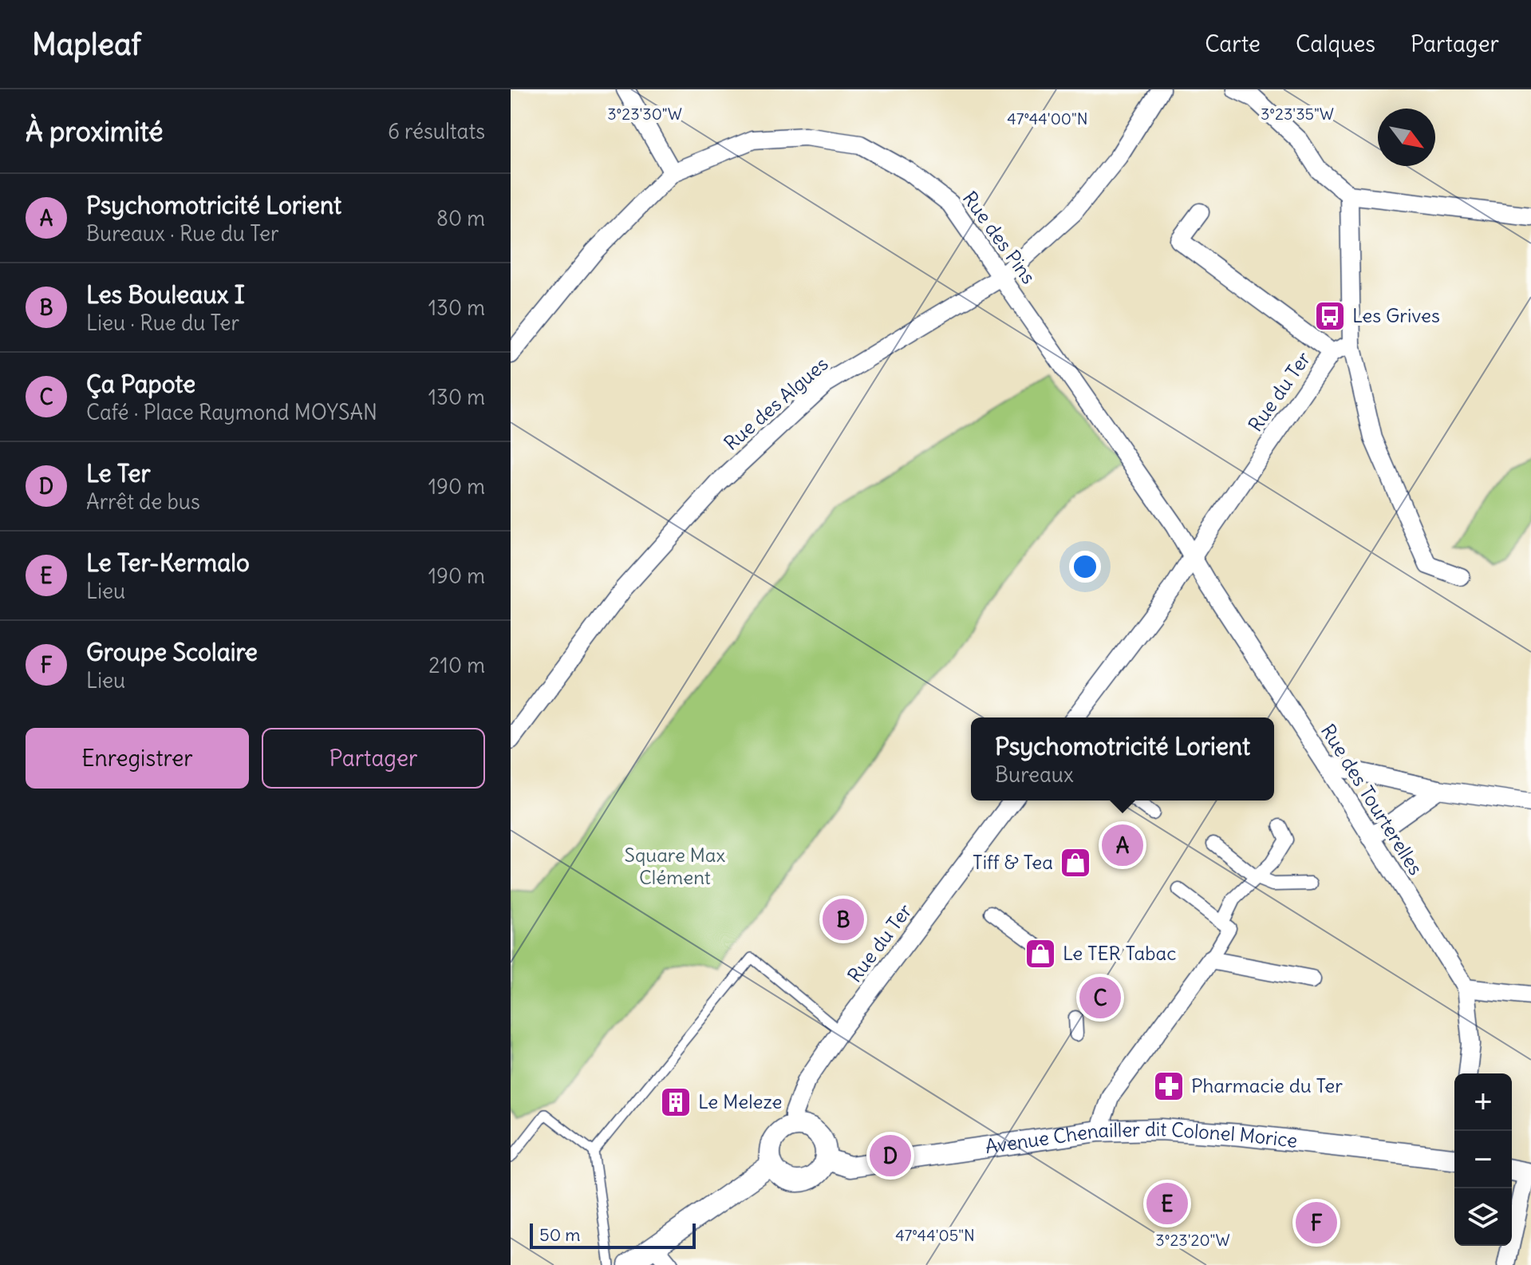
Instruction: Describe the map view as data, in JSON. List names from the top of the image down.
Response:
{
  "streets": {
    "street": [
      "Rue des Pins",
      "Rue du Ter",
      "Rue des Algues",
      "Rue des Tourterelles",
      "Avenue Chenailler dit Colonel Morice"
    ]
  },
  "crossings": [
    ["Rue des Pins", "Rue du Ter"],
    ["Rue des Pins", "Rue des Algues"],
    ["Rue des Pins", "Rue des Tourterelles"],
    ["Rue du Ter", "Rue des Tourterelles"],
    ["Rue du Ter", "Avenue Chenailler dit Colonel Morice"]
  ],
  "parks": ["Square Max Clément"],
  "places": {
    "bus stop": ["Les Grives"],
    "shop": ["Tiff & Tea", "Le TER Tabac"],
    "pharmacy": ["Pharmacie du Ter"],
    "building": ["Le Meleze"]
  },
  "scale_bar": "50 m",
  "north": "bottom right",
  "page": {
    "header": "Mapleaf",
    "nav": ["Carte", "Calques", "Partager"],
    "heading": ["À proximité", "6 résultats"],
    "list": [
      {
        "mark": "A",
        "name": "Psychomotricité Lorient",
        "note": "Bureaux · Rue du Ter",
        "value": "80 m"
      },
      {
        "mark": "B",
        "name": "Les Bouleaux I",
        "note": "Lieu · Rue du Ter",
        "value": "130 m"
      },
      {
        "mark": "C",
        "name": "Ça Papote",
        "note": "Café · Place Raymond MOYSAN",
        "value": "130 m"
      },
      {
        "mark": "D",
        "name": "Le Ter",
        "note": "Arrêt de bus",
        "value": "190 m"
      },
      {
        "mark": "E",
        "name": "Le Ter-Kermalo",
        "note": "Lieu",
        "value": "190 m"
      },
      {
        "mark": "F",
        "name": "Groupe Scolaire",
        "note": "Lieu",
        "value": "210 m"
      }
    ],
    "buttons": ["Enregistrer", "Partager"],
    "popup": ["Psychomotricité Lorient", "Bureaux"],
    "pins": [
      "A",
      "B",
      "C",
      "D",
      "E",
      "F"
    ],
    "map_buttons": ["+", "−"],
    "scale": "50 m"
  },
  "coordinates": [
    "3°23'30\"W",
    "3°23'35\"W",
    "47°44'00\"N",
    "47°44'05\"N",
    "3°23'20\"W"
  ]
}
